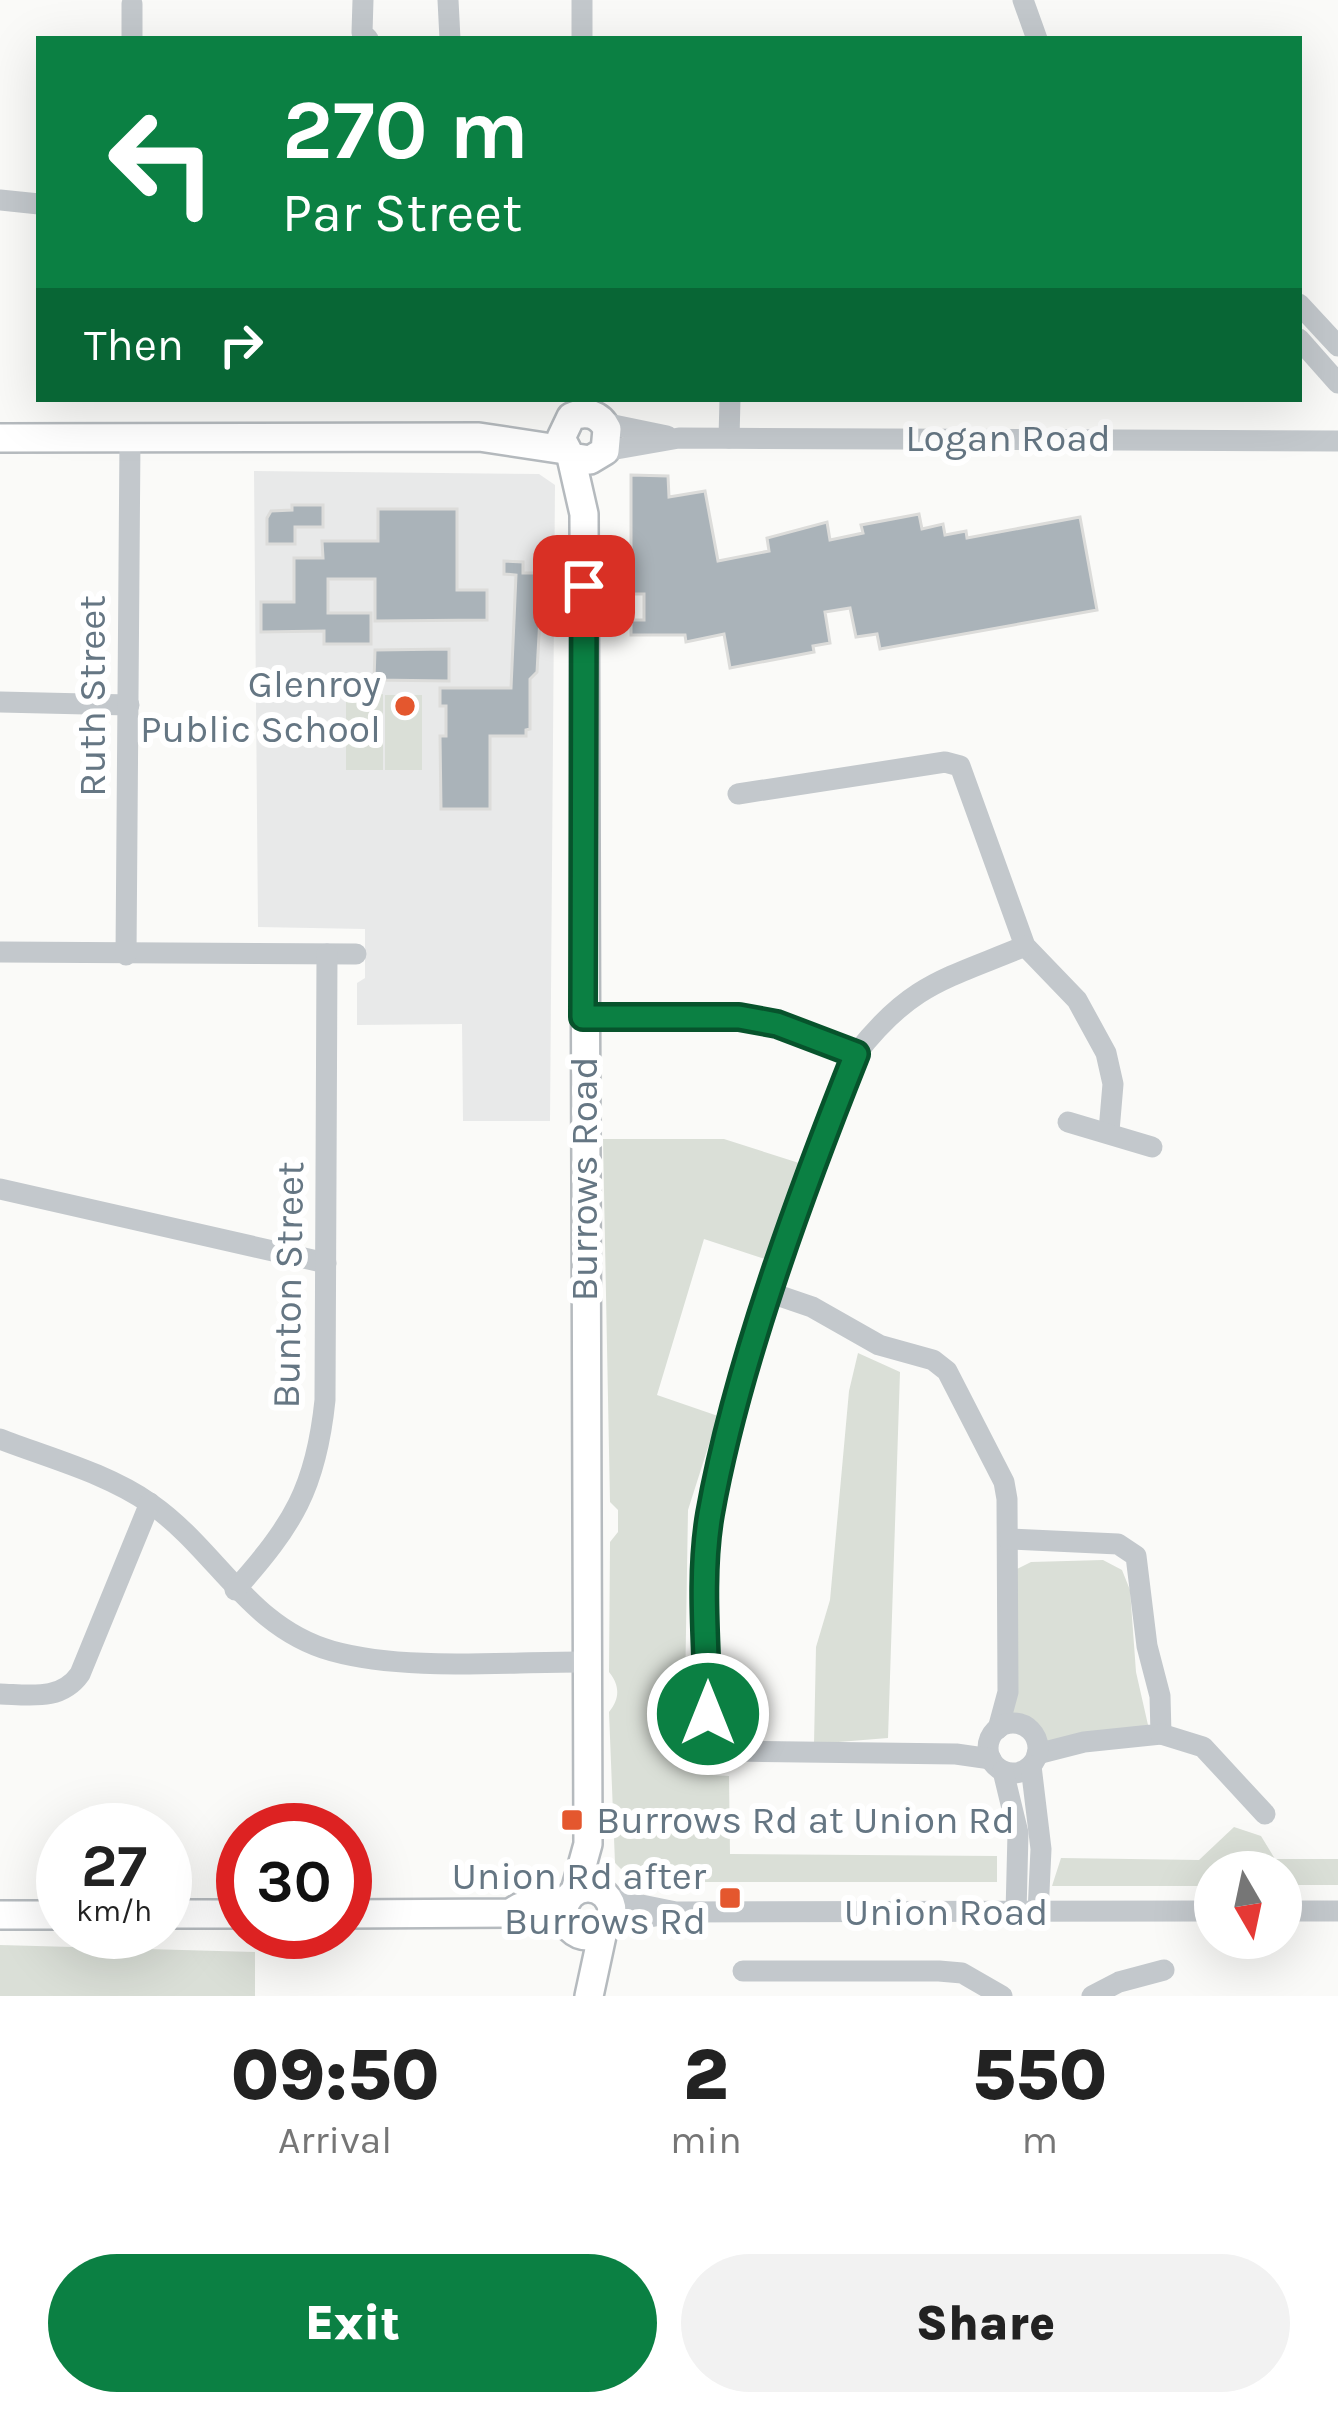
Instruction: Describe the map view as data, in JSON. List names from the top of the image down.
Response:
{
  "streets": {
    "main road": ["Logan Road", "Burrows Road", "Union Road"],
    "street": ["Ruth Street", "Bunton Street"]
  },
  "crossings": [
    ["Logan Road", "Ruth Street"],
    ["Logan Road", "Burrows Road"],
    ["Burrows Road", "Union Road"]
  ],
  "places": {
    "other": ["Glenroy Public School"],
    "transit": ["Burrows Rd at Union Rd", "Union Rd after Burrows Rd"]
  },
  "north": "bottom",
  "page": {
    "turn": ["270 m", "Par Street"],
    "then": "Then",
    "speed": "27 km/h",
    "limit": "30",
    "eta": [
      "09:50",
      "Arrival",
      "2",
      "min",
      "550",
      "m"
    ],
    "buttons": ["Exit", "Share"]
  }
}
